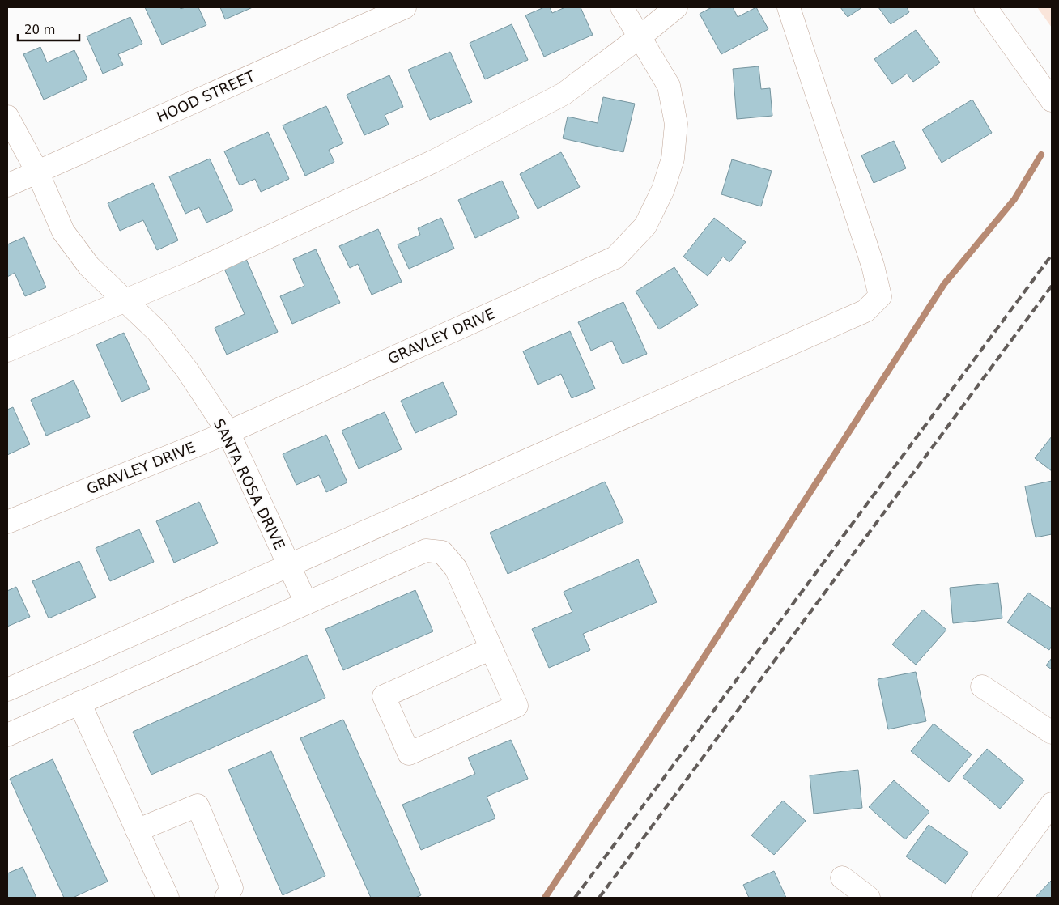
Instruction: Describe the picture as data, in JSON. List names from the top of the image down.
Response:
{
  "streets": {
    "street": ["HOOD STREET", "GRAVLEY DRIVE", "SANTA ROSA DRIVE"]
  },
  "crossings": [
    ["HOOD STREET", "SANTA ROSA DRIVE"],
    ["GRAVLEY DRIVE", "SANTA ROSA DRIVE"]
  ],
  "scale_bar": "20 m"
}
